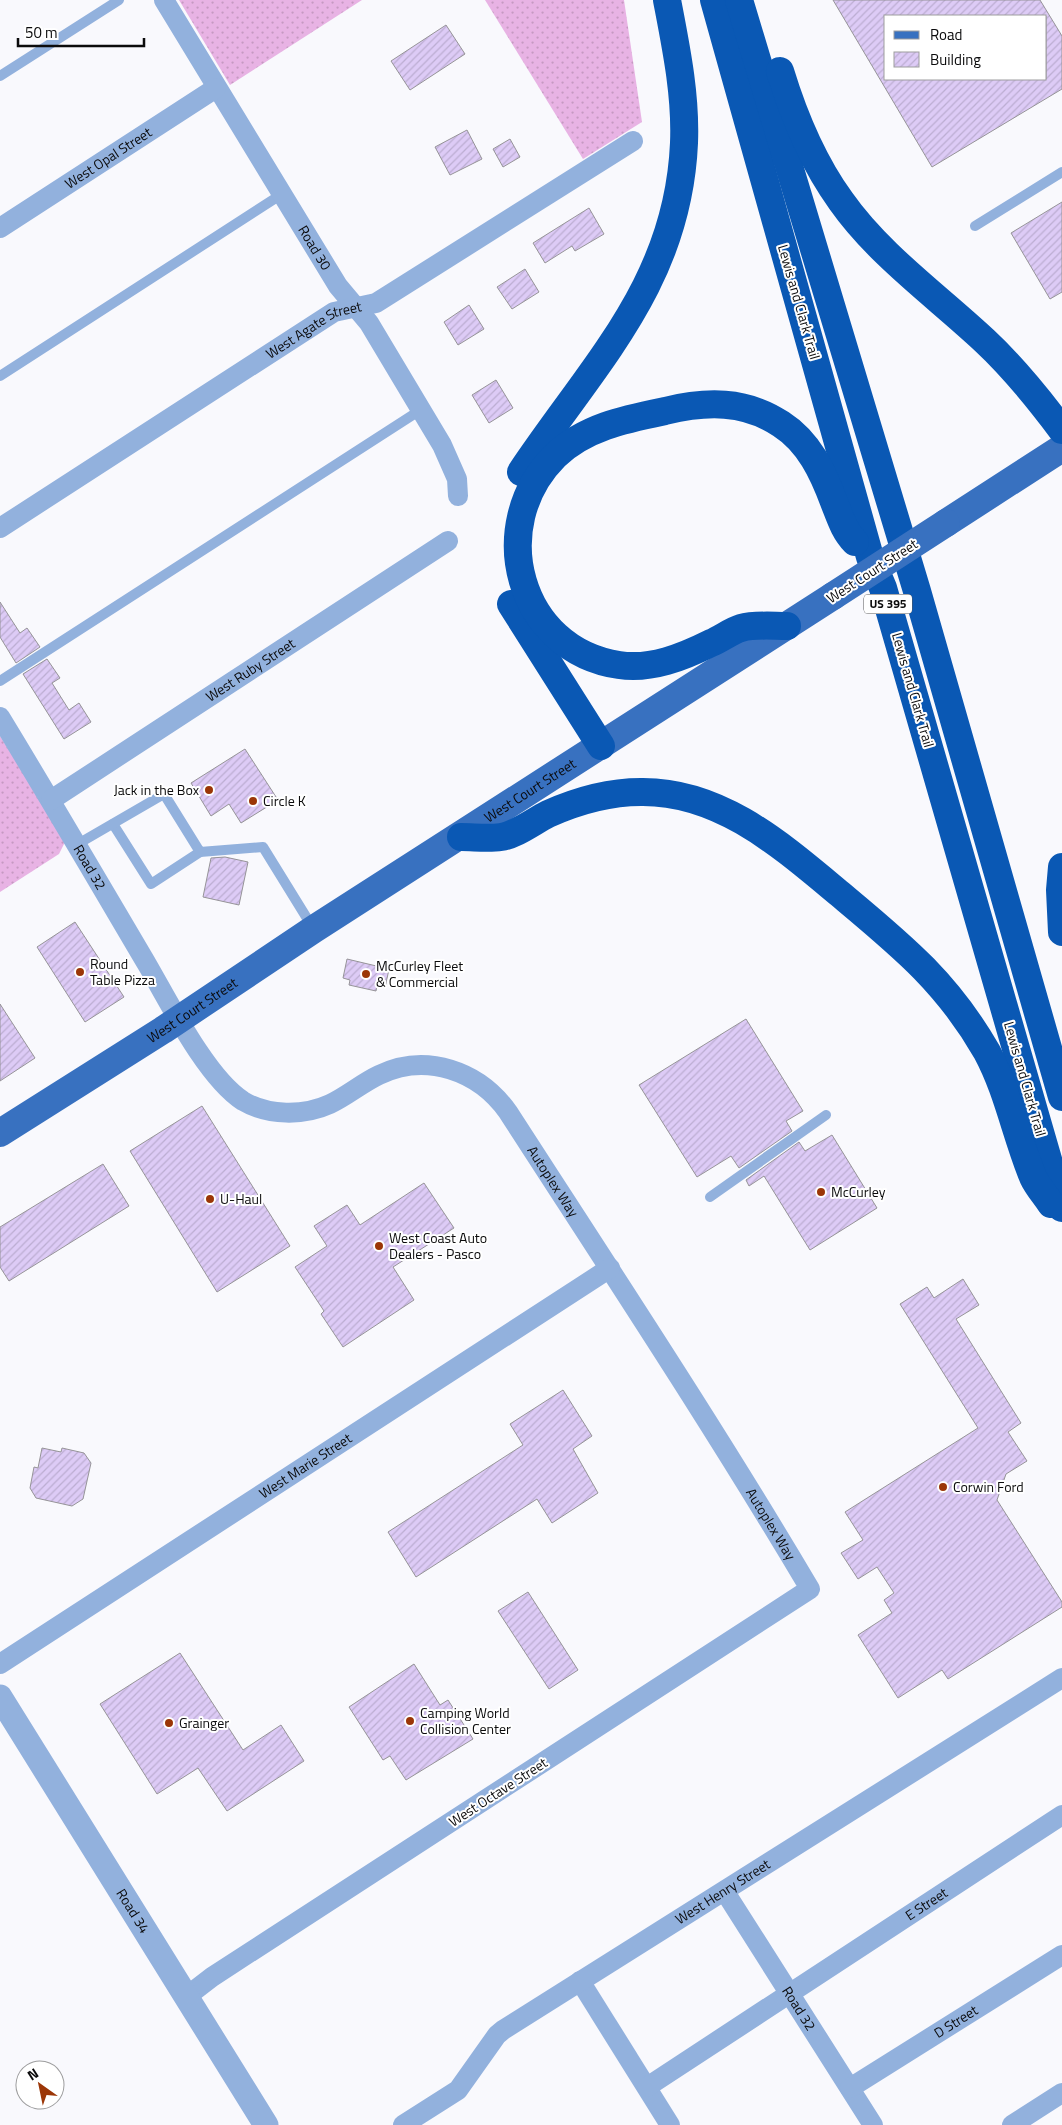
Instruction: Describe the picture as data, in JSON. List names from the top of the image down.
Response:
{
  "streets": {
    "highway": ["Lewis and Clark Trail", "US 395"],
    "main road": ["West Court Street"],
    "street": [
      "West Opal Street",
      "Road 30",
      "West Agate Street",
      "West Ruby Street",
      "Road 32",
      "Autoplex Way",
      "West Marie Street",
      "West Octave Street",
      "West Henry Street",
      "E Street",
      "Road 34",
      "D Street"
    ]
  },
  "crossings": [
    ["West Opal Street", "Road 30"],
    ["Road 30", "West Agate Street"],
    ["West Court Street", "Road 32"],
    ["West Court Street", "Autoplex Way"],
    ["West Ruby Street", "Road 32"],
    ["Road 32", "Autoplex Way"],
    ["Road 32", "West Henry Street"],
    ["Road 32", "E Street"],
    ["Road 32", "D Street"],
    ["Autoplex Way", "West Marie Street"],
    ["Autoplex Way", "West Octave Street"],
    ["West Octave Street", "Road 34"]
  ],
  "places": [
    "Jack in the Box",
    "Circle K",
    "Round Table Pizza",
    "McCurley Fleet & Commercial",
    "McCurley",
    "U-Haul",
    "West Coast Auto Dealers - Pasco",
    "Corwin Ford",
    "Camping World Collision Center",
    "Grainger"
  ],
  "legend": ["Road", "Building"],
  "scale_bar": "50 m",
  "north": "top left"
}
